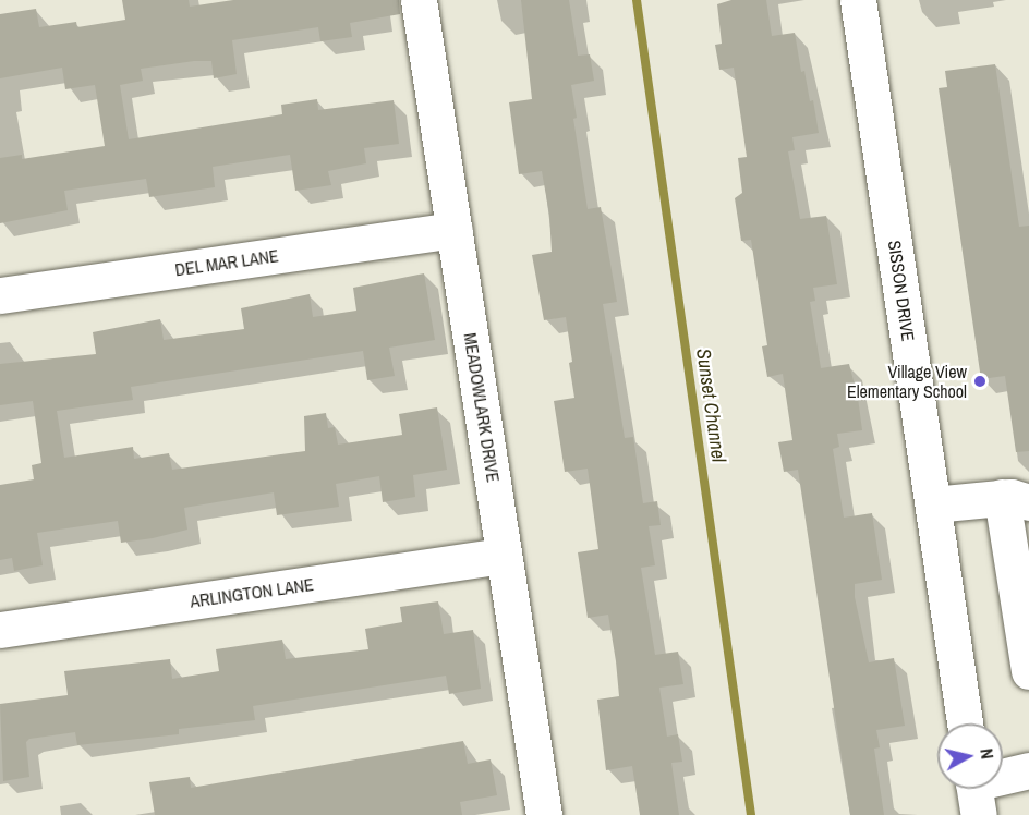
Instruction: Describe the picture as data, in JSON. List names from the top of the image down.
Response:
{
  "streets": {
    "street": [
      "DEL MAR LANE",
      "SISSON DRIVE",
      "MEADOWLARK DRIVE",
      "ARLINGTON LANE"
    ]
  },
  "crossings": [
    ["DEL MAR LANE", "MEADOWLARK DRIVE"],
    ["MEADOWLARK DRIVE", "ARLINGTON LANE"]
  ],
  "water": ["Sunset Channel"],
  "places": ["Village View Elementary School"],
  "north": "right"
}
